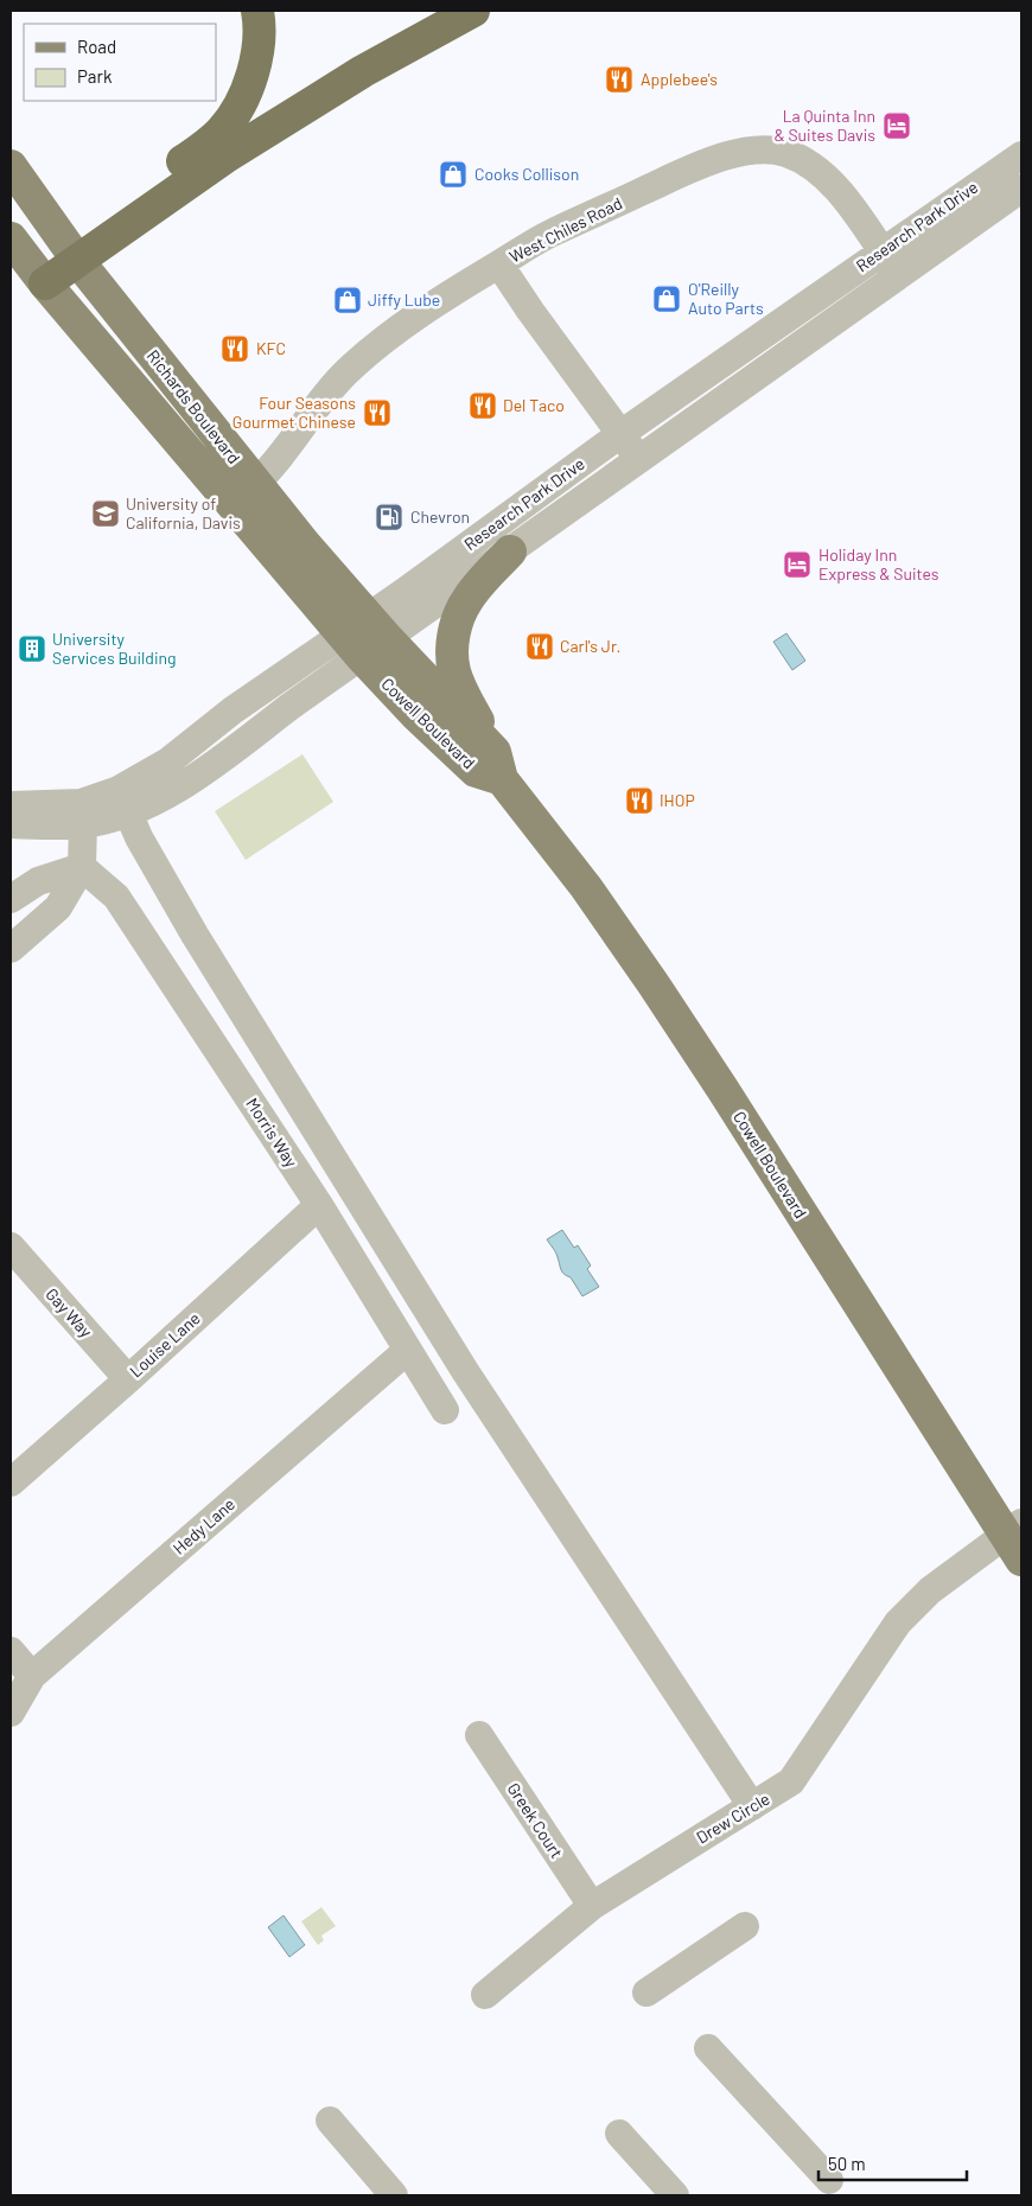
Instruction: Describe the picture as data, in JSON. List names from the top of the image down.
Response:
{
  "streets": {
    "main road": ["Richards Boulevard", "Cowell Boulevard"],
    "street": [
      "Research Park Drive",
      "West Chiles Road",
      "Morris Way",
      "Gay Way",
      "Louise Lane",
      "Hedy Lane",
      "Drew Circle",
      "Greek Court"
    ]
  },
  "crossings": [
    ["Research Park Drive", "West Chiles Road"],
    ["Research Park Drive", "Richards Boulevard"],
    ["Research Park Drive", "Cowell Boulevard"],
    ["West Chiles Road", "Richards Boulevard"],
    ["Richards Boulevard", "Cowell Boulevard"],
    ["Cowell Boulevard", "Drew Circle"],
    ["Morris Way", "Louise Lane"],
    ["Morris Way", "Hedy Lane"],
    ["Gay Way", "Louise Lane"],
    ["Drew Circle", "Greek Court"]
  ],
  "places": {
    "restaurant": [
      "Applebee's",
      "KFC",
      "Del Taco",
      "Four Seasons Gourmet Chinese",
      "Carl's Jr.",
      "IHOP"
    ],
    "hotel": ["La Quinta Inn & Suites Davis", "Holiday Inn Express & Suites"],
    "shop": ["Cooks Collison", "O'Reilly Auto Parts", "Jiffy Lube"],
    "school or university": ["University of California, Davis"],
    "fuel station": ["Chevron"],
    "building": ["University Services Building"]
  },
  "legend": ["Road", "Park"],
  "scale_bar": "50 m"
}
